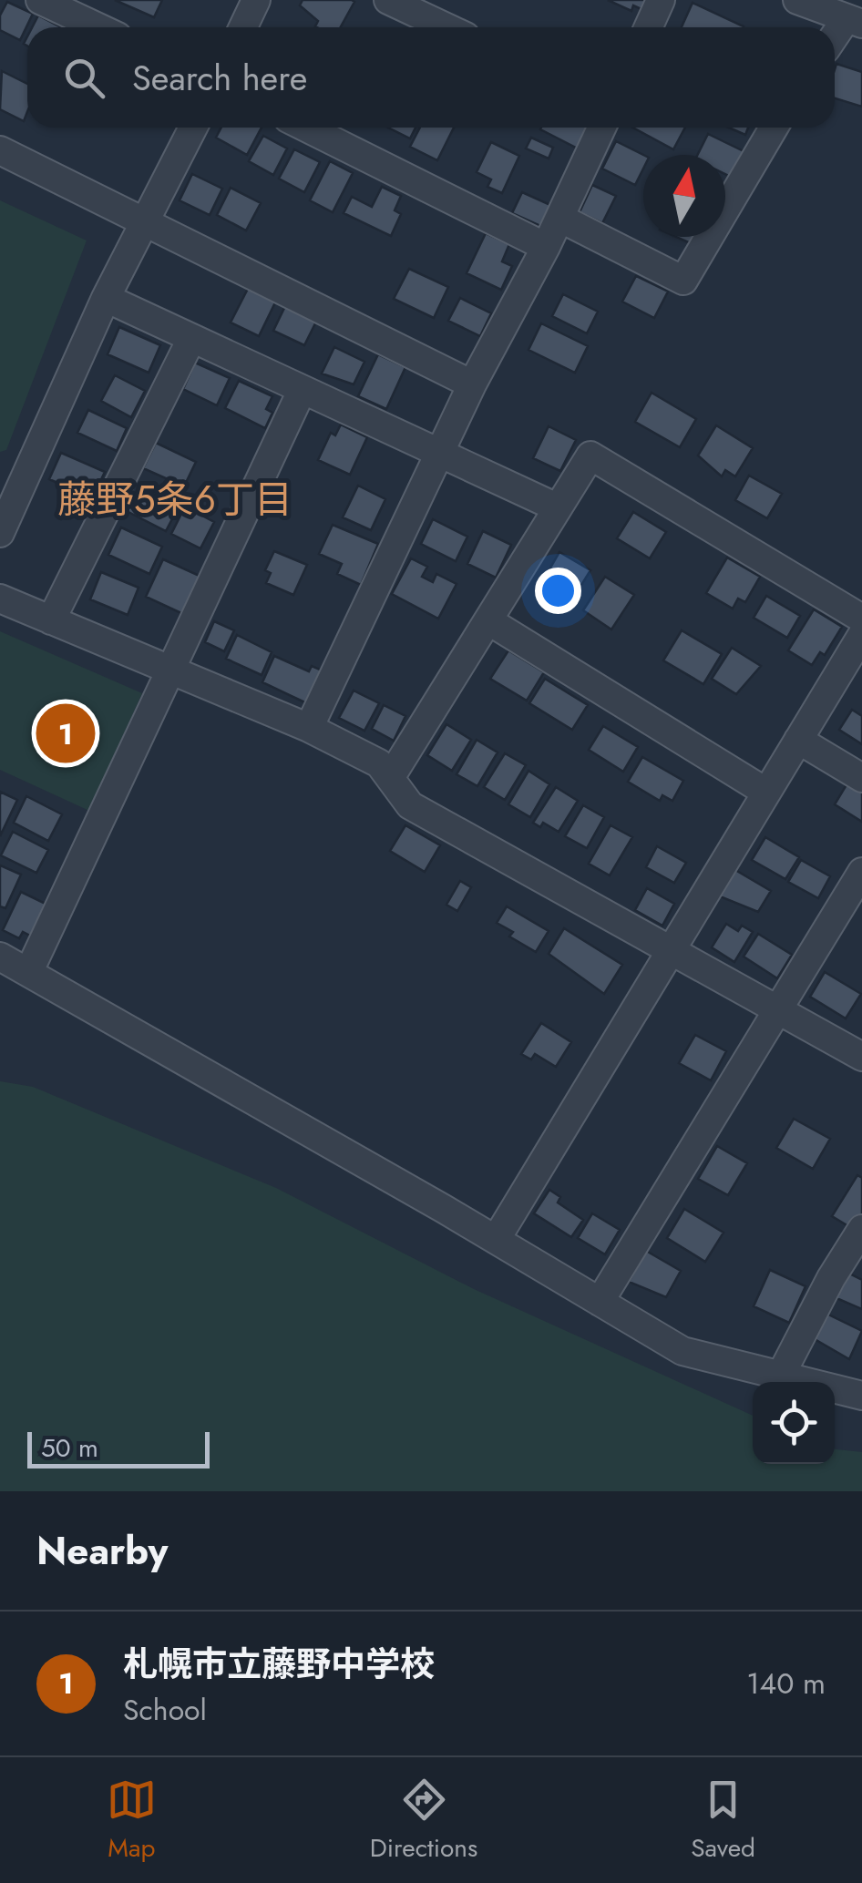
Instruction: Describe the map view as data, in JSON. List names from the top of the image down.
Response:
{
  "districts": ["藤野5条6丁目"],
  "scale_bar": "50 m",
  "north": "top",
  "page": {
    "search": "Search here",
    "pins": "1",
    "scale": "50 m",
    "heading": "Nearby",
    "list": [
      {
        "mark": "1",
        "name": "札幌市立藤野中学校",
        "note": "School",
        "value": "140 m"
      }
    ],
    "nav": ["Map", "Directions", "Saved"]
  }
}
